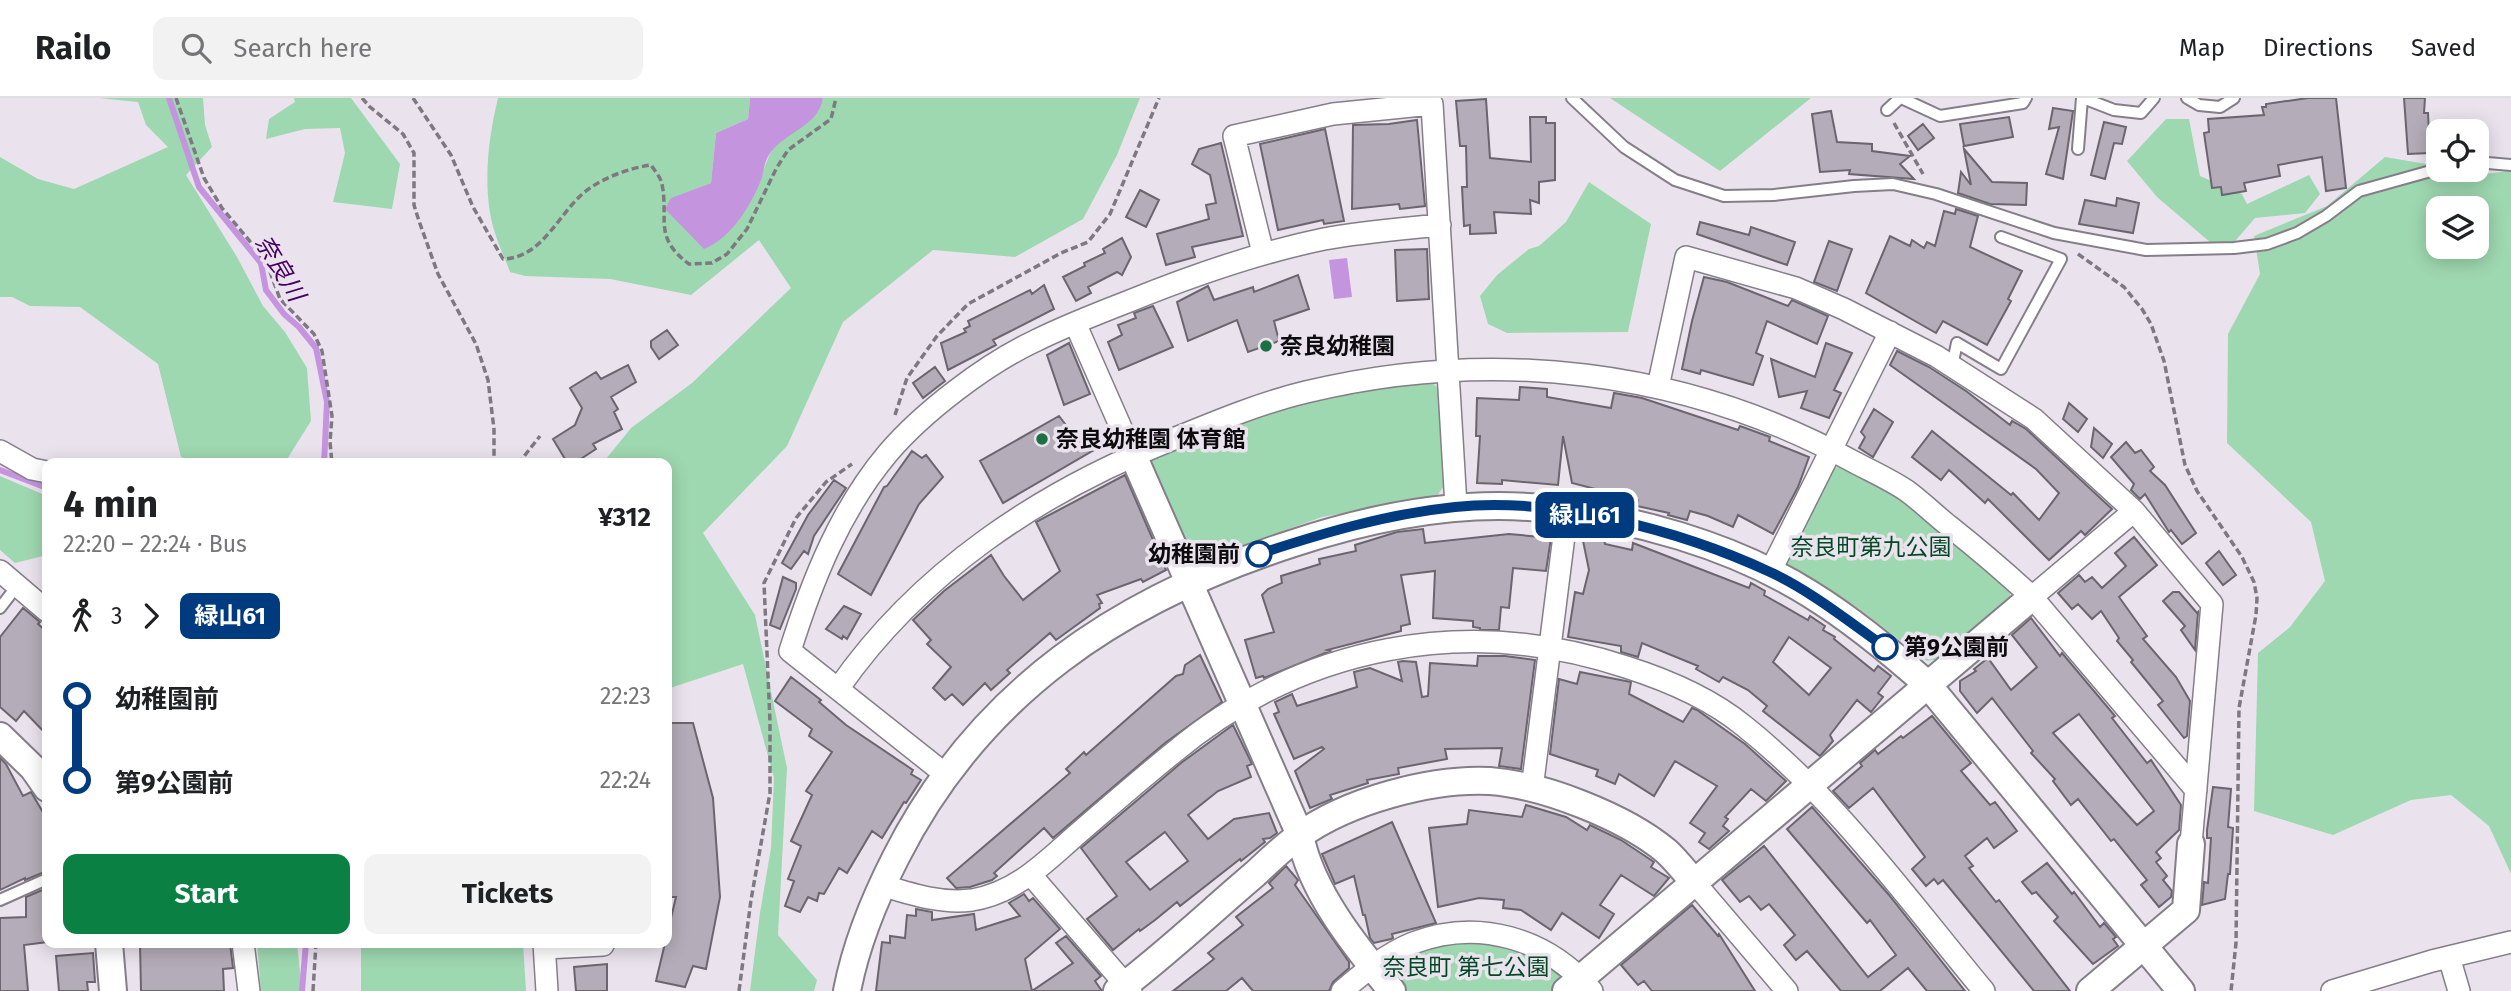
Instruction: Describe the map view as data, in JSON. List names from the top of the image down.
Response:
{
  "water": ["奈良川"],
  "parks": ["奈良町第九公園", "奈良町 第七公園"],
  "places": [
    "奈良幼稚園",
    "奈良幼稚園 体育館",
    "幼稚園前",
    "第9公園前"
  ],
  "lines": ["bus line 緑山61"],
  "page": {
    "header": "Railo",
    "search": "Search here",
    "nav": ["Map", "Directions", "Saved"],
    "on_map": "緑山61",
    "heading": ["4 min", "22:20 – 22:24 · Bus", "¥312"],
    "legs": ["3", "緑山61"],
    "list": [
      {
        "name": "幼稚園前",
        "value": "22:23"
      },
      {
        "name": "第9公園前",
        "value": "22:24"
      }
    ],
    "buttons": ["Start", "Tickets"]
  }
}
